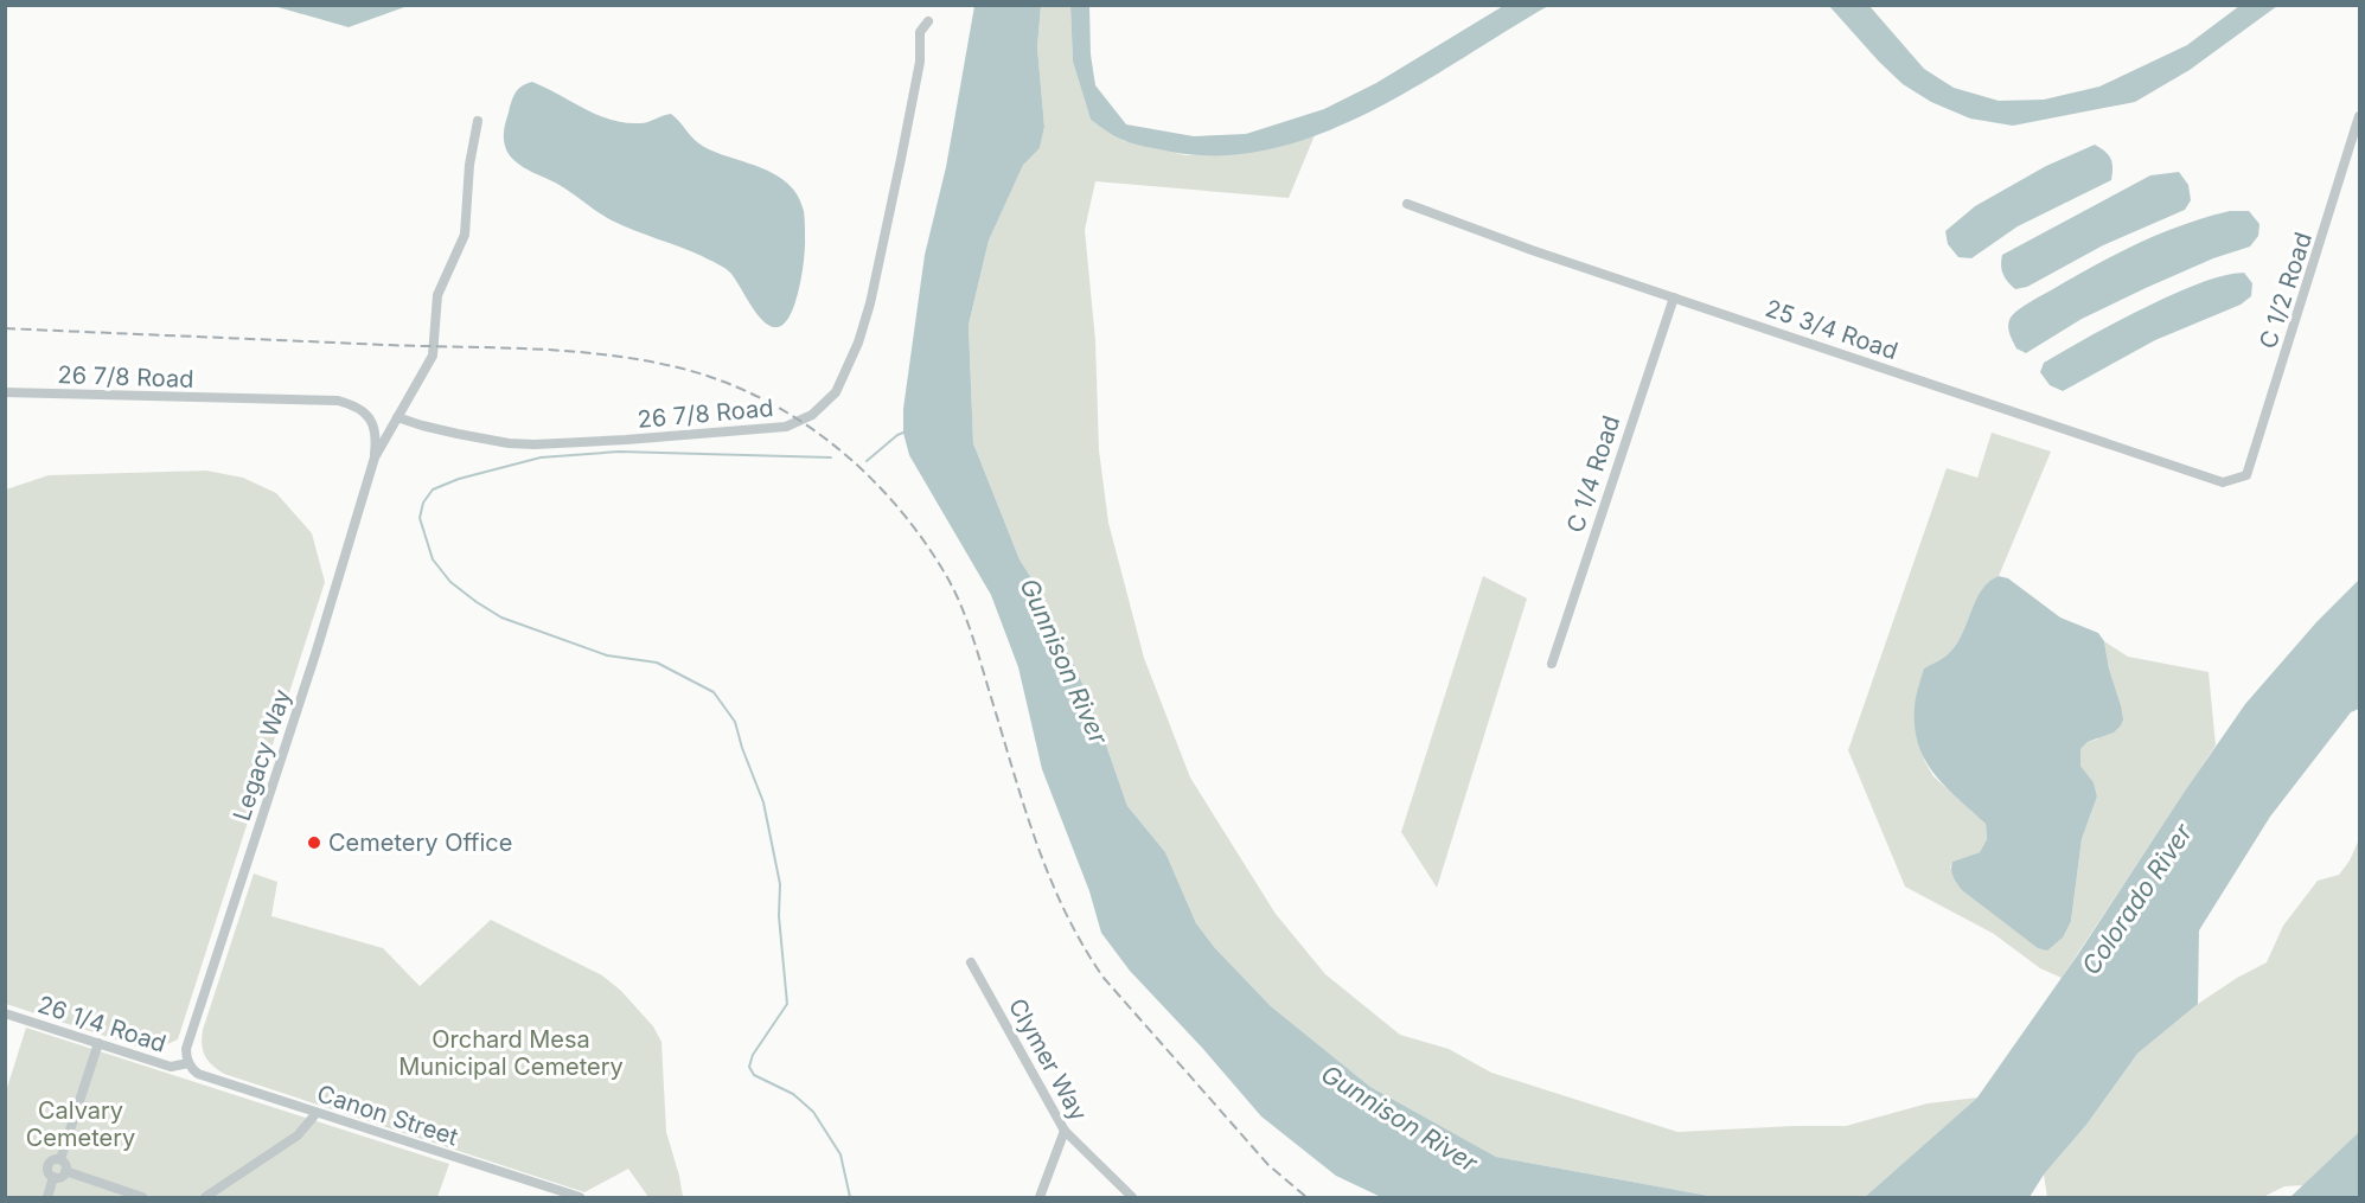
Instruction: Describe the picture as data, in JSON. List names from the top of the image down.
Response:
{
  "streets": {
    "street": [
      "C 1/2 Road",
      "25 3/4 Road",
      "26 7/8 Road",
      "C 1/4 Road",
      "Legacy Way",
      "26 1/4 Road",
      "Clymer Way",
      "Canon Street"
    ]
  },
  "crossings": [
    ["C 1/2 Road", "25 3/4 Road"],
    ["25 3/4 Road", "C 1/4 Road"],
    ["26 7/8 Road", "Legacy Way"],
    ["Legacy Way", "26 1/4 Road"],
    ["Legacy Way", "Canon Street"],
    ["26 1/4 Road", "Canon Street"]
  ],
  "water": ["Gunnison River", "Colorado River"],
  "parks": ["Orchard Mesa Municipal Cemetery", "Calvary Cemetery"],
  "places": ["Cemetery Office"]
}
